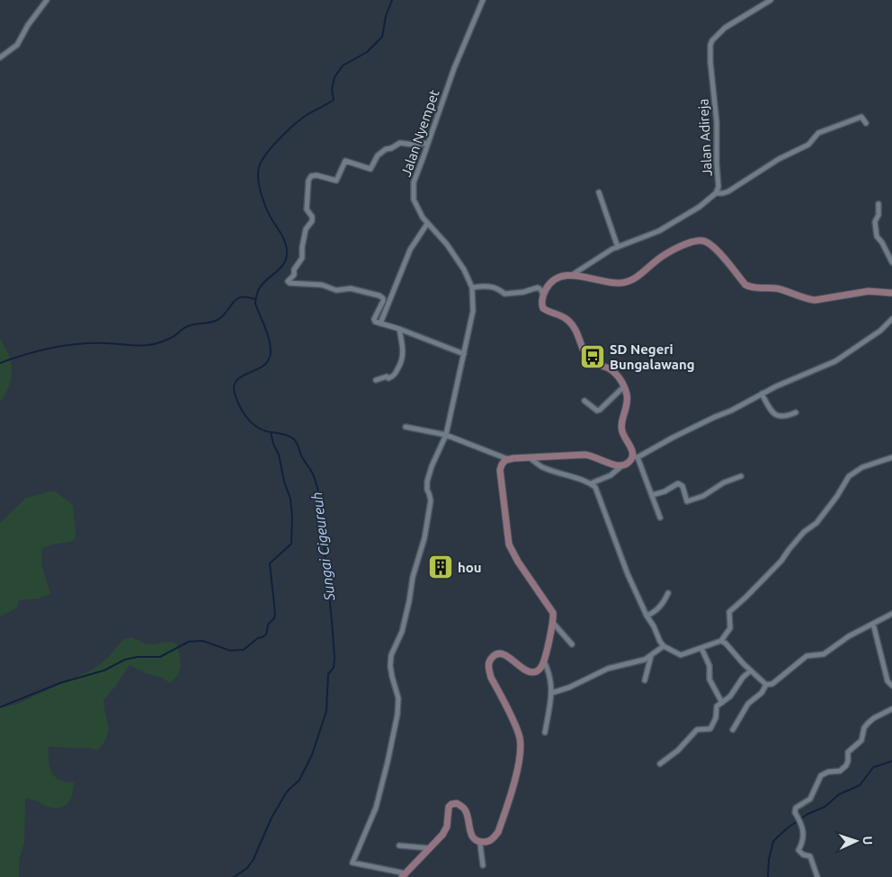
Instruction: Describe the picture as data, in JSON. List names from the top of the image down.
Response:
{
  "streets": {
    "street": ["Jalan Nyempet", "Jalan Adireja"]
  },
  "water": ["Sungai Cigeureuh"],
  "places": {
    "bus stop": ["SD Negeri Bungalawang"],
    "building": ["hou"]
  },
  "north": "right"
}
